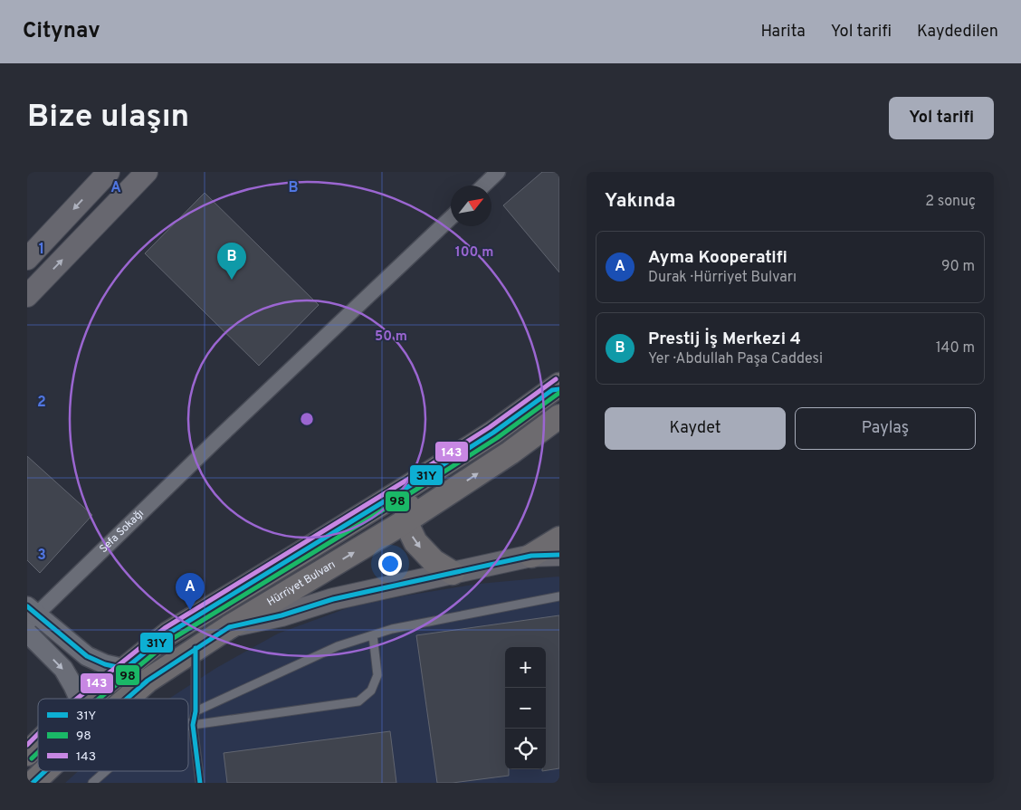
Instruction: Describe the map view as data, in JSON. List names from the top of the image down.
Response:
{
  "streets": {
    "main road": ["Hürriyet Bulvarı"],
    "street": ["Sefa Sokağı"]
  },
  "lines": ["transit line 143", "transit line 31Y", "transit line 98"],
  "legend": ["31Y", "98", "143"],
  "north": "top right",
  "page": {
    "header": "Citynav",
    "nav": ["Harita", "Yol tarifi", "Kaydedilen"],
    "buttons": [
      "Yol tarifi",
      ["Kaydet", "Paylaş"]
    ],
    "title": "Bize ulaşın",
    "heading": ["Yakında", "2 sonuç"],
    "list": [
      {
        "mark": "A",
        "name": "Ayma Kooperatifi",
        "note": "Durak · Hürriyet Bulvarı",
        "value": "90 m"
      },
      {
        "mark": "B",
        "name": "Prestij İş Merkezi 4",
        "note": "Yer · Abdullah Paşa Caddesi",
        "value": "140 m"
      }
    ],
    "pins": ["B", "A"],
    "map_buttons": ["+", "−"]
  },
  "grid": {
    "columns": ["A", "B"],
    "rows": ["1", "2", "3"]
  },
  "rings": ["100 m", "50 m"]
}
